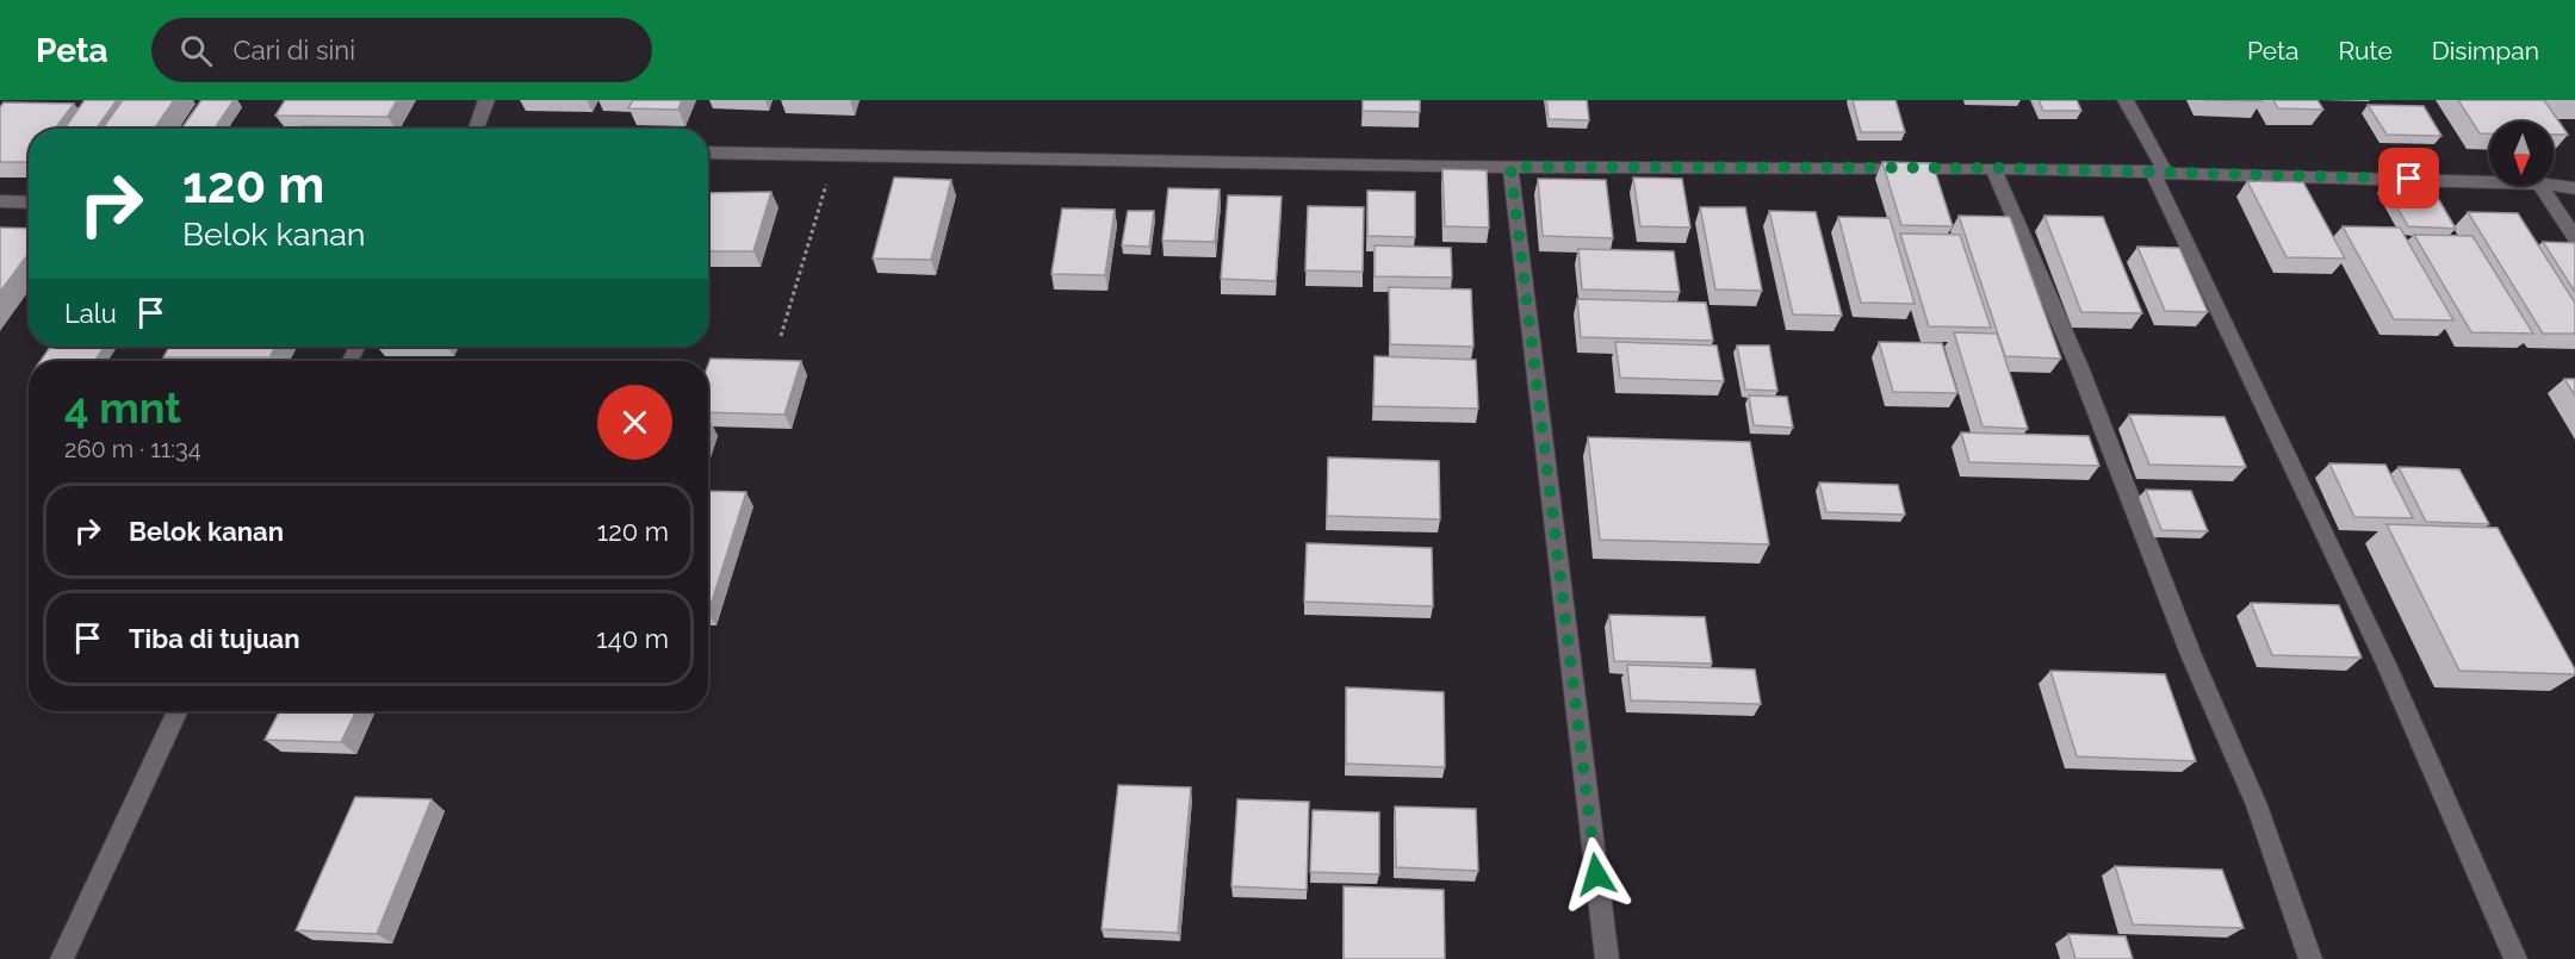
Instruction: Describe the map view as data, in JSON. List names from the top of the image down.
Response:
{
  "north": "bottom",
  "page": {
    "header": "Peta",
    "search": "Cari di sini",
    "nav": ["Peta", "Rute", "Disimpan"],
    "turn": ["120 m", "Belok kanan"],
    "then": "Lalu",
    "heading": ["4 mnt", "260 m · 11:34"],
    "list": [
      {
        "name": "Belok kanan",
        "value": "120 m"
      },
      {
        "name": "Tiba di tujuan",
        "value": "140 m"
      }
    ]
  }
}
